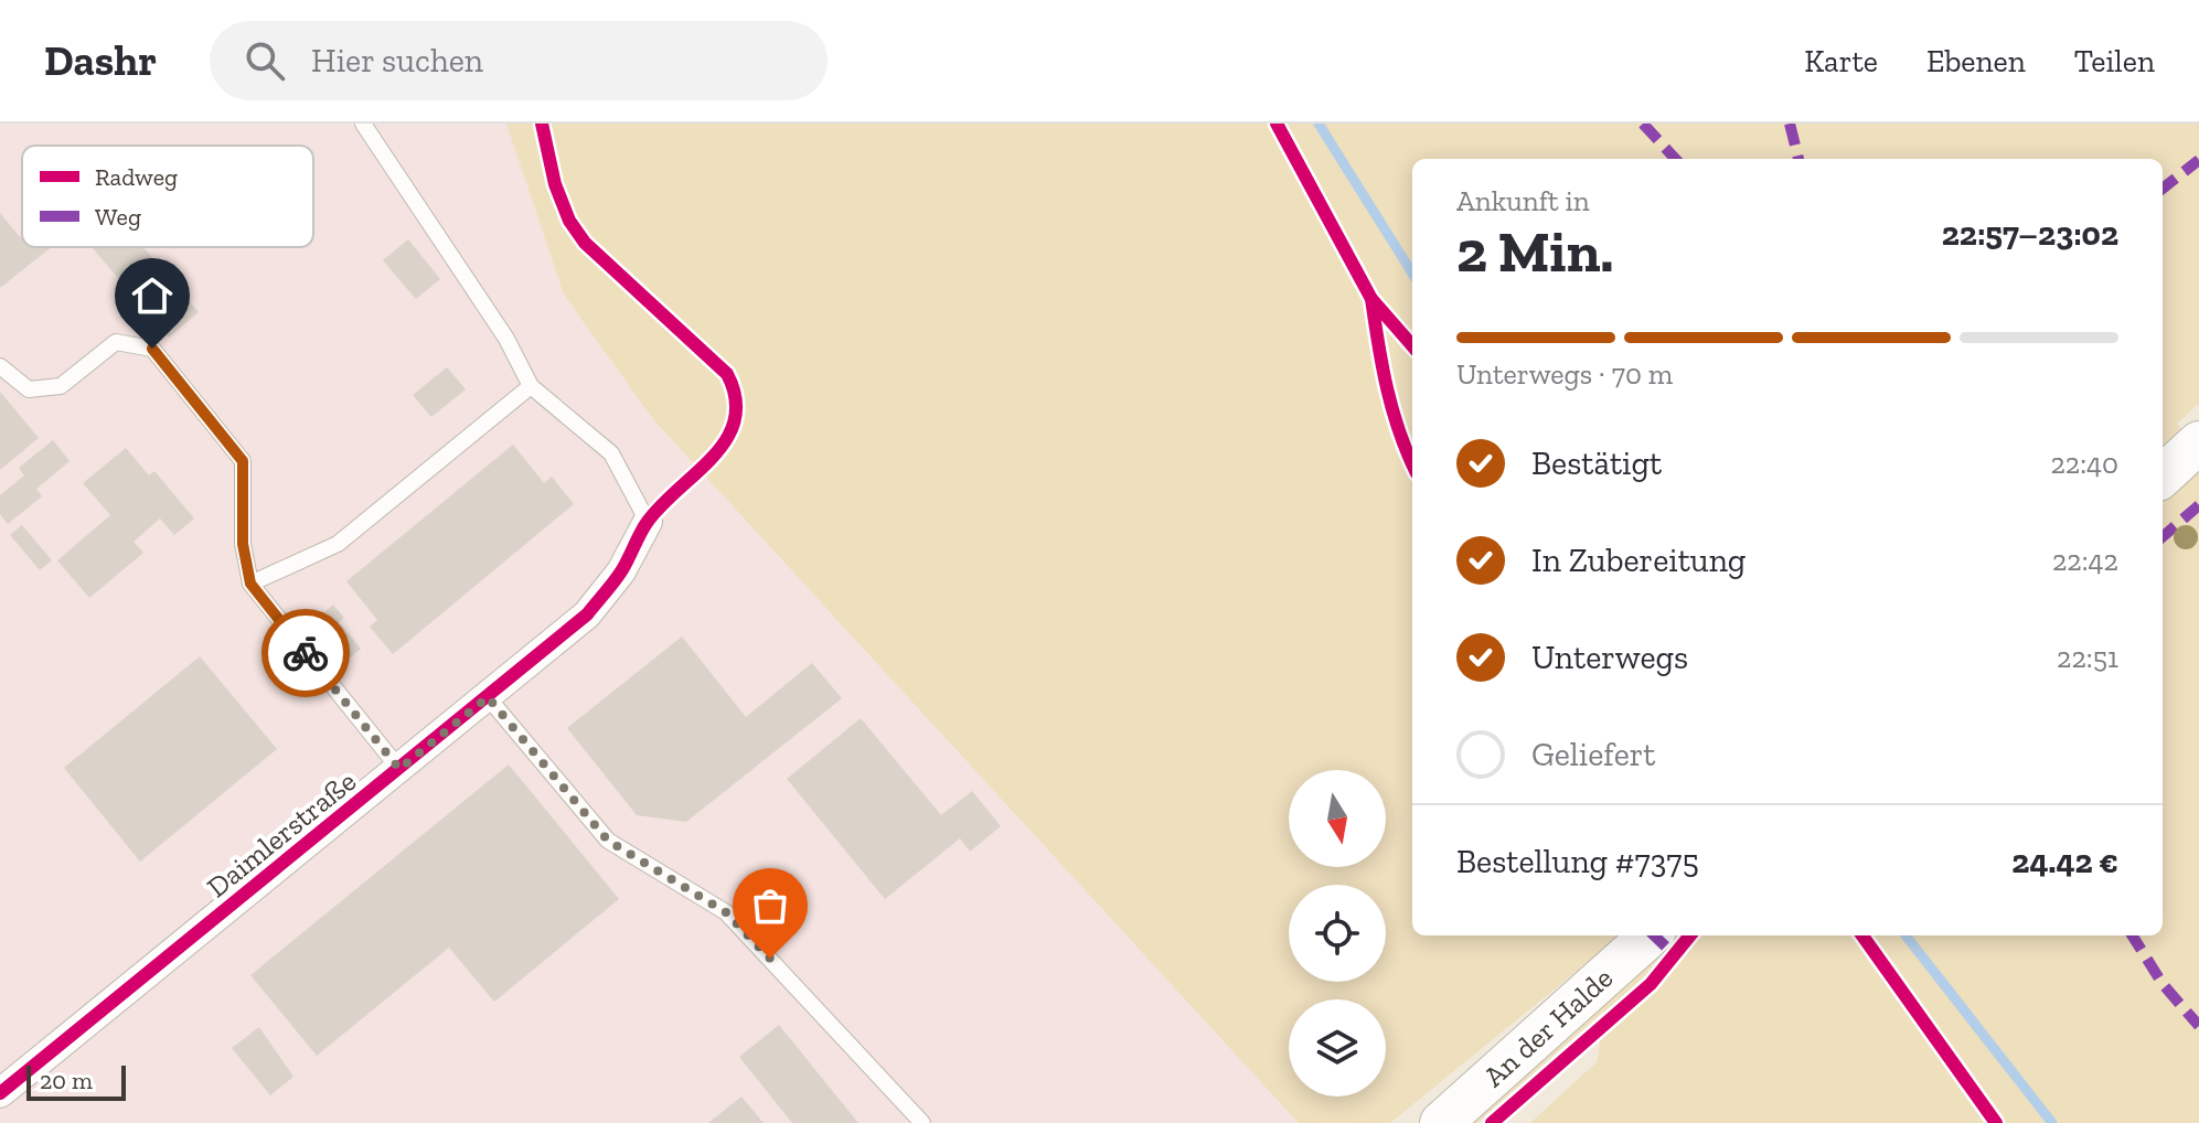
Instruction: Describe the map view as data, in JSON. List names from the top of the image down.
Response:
{
  "streets": {
    "street": ["Daimlerstraße", "An der Halde"]
  },
  "legend": ["Radweg", "Weg"],
  "scale_bar": "20 m",
  "north": "bottom",
  "page": {
    "header": "Dashr",
    "search": "Hier suchen",
    "nav": ["Karte", "Ebenen", "Teilen"],
    "heading": ["2 Min.", "Ankunft in", "22:57–23:02"],
    "panel": ["Bestellung #7375", "24.42 €"],
    "bar": "Unterwegs · 70 m",
    "list": [
      ["Bestätigt", "22:40"],
      ["In Zubereitung", "22:42"],
      ["Unterwegs", "22:51"],
      "Geliefert"
    ],
    "scale": "20 m"
  }
}
